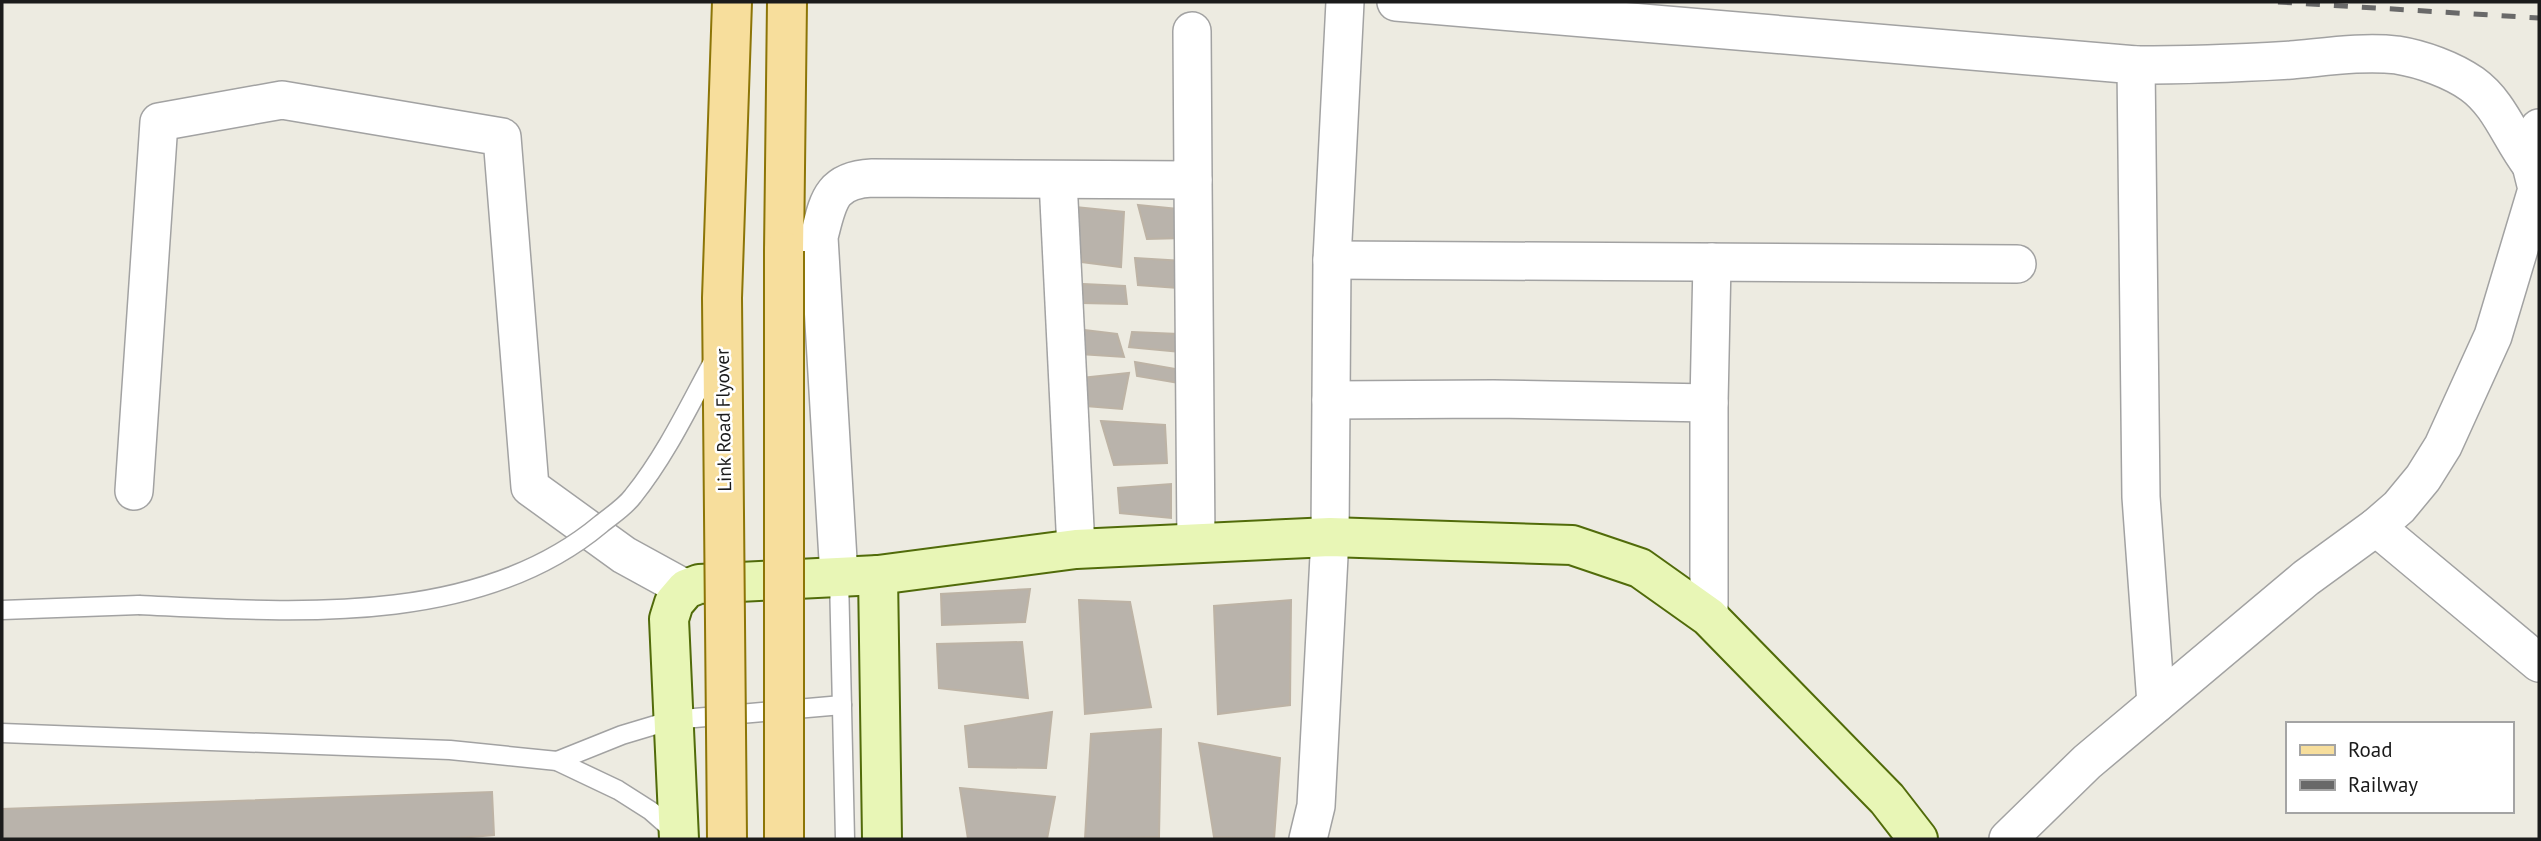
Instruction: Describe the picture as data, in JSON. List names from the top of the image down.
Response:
{
  "streets": {
    "main road": ["Link Road Flyover"]
  },
  "legend": ["Road", "Railway"]
}
